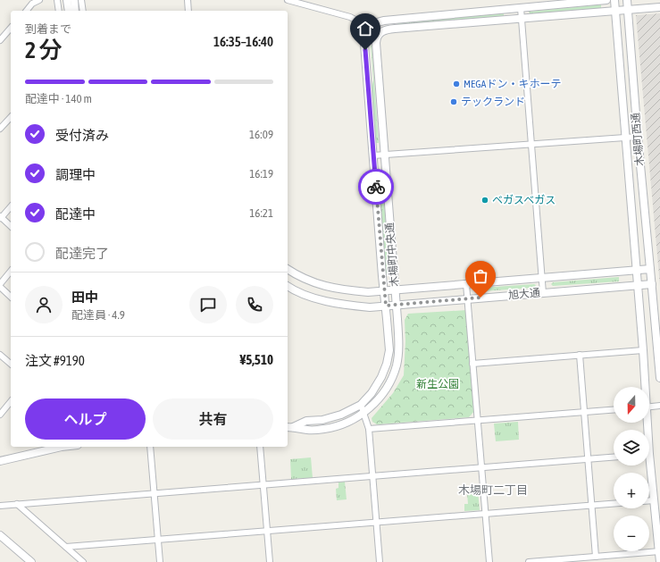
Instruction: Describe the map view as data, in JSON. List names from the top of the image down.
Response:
{
  "streets": {
    "street": ["木場町西通", "木場町中央通", "旭大通"]
  },
  "crossings": [
    ["木場町西通", "旭大通"],
    ["木場町中央通", "旭大通"]
  ],
  "districts": ["木場町二丁目"],
  "parks": ["新生公園"],
  "places": ["MEGAドン・キホーテ", "テックランド", "ベガスベガス"],
  "north": "bottom",
  "page": {
    "heading": ["2 分", "到着まで", "16:35–16:40"],
    "panel": [
      "田中",
      "配達員 · 4.9",
      "注文 #9190",
      "¥5,510"
    ],
    "bar": "配達中 · 140 m",
    "list": [
      ["受付済み", "16:09"],
      ["調理中", "16:19"],
      ["配達中", "16:21"],
      "配達完了"
    ],
    "map_buttons": ["+", "−"],
    "buttons": ["ヘルプ", "共有"]
  }
}
